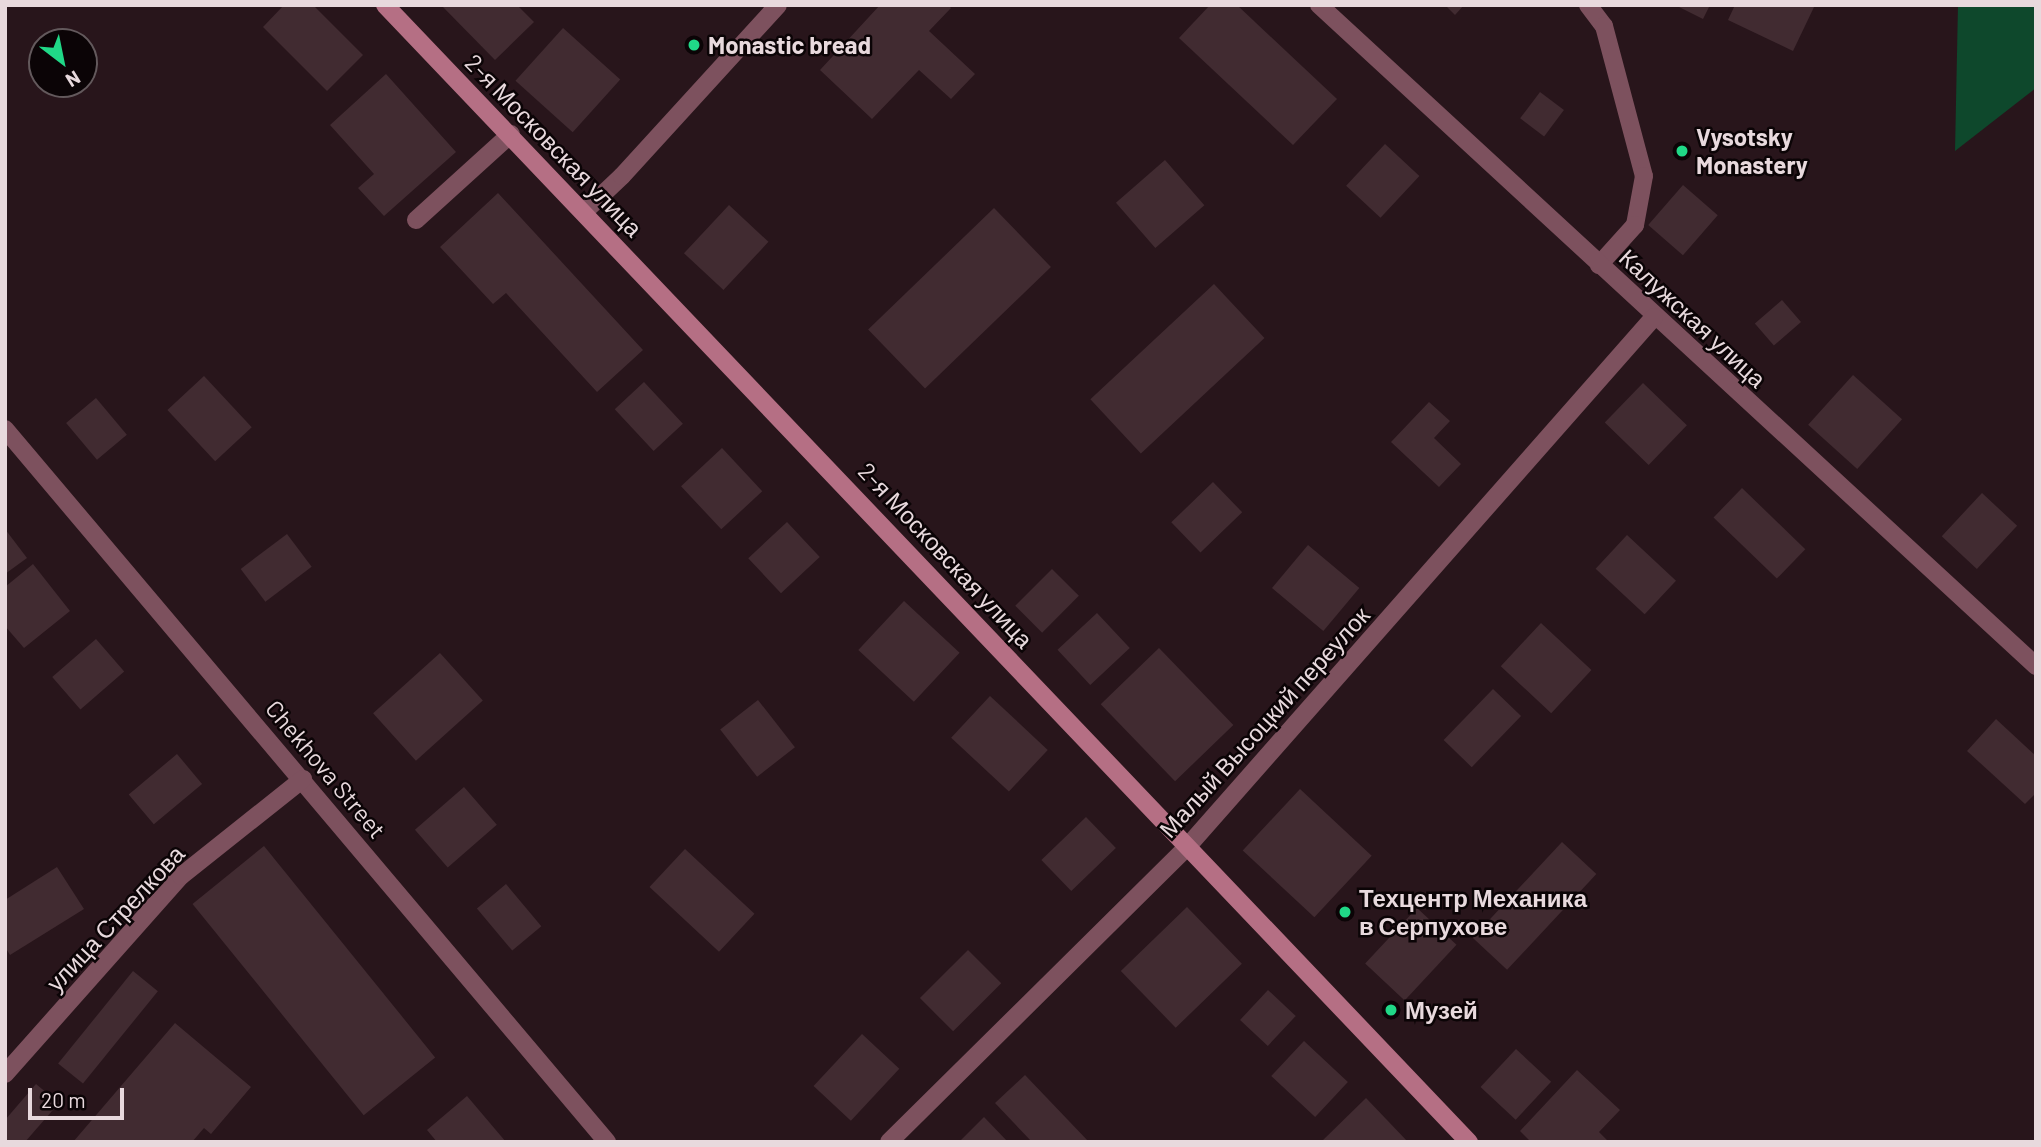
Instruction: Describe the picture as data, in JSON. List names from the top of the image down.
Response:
{
  "streets": {
    "street": [
      "2-я Московская улица",
      "Калужская улица",
      "Малый Высоцкий переулок",
      "Chekhova Street",
      "улица Стрелкова"
    ]
  },
  "crossings": [
    ["2-я Московская улица", "Малый Высоцкий переулок"],
    ["Калужская улица", "Малый Высоцкий переулок"],
    ["Chekhova Street", "улица Стрелкова"]
  ],
  "places": [
    "Monastic bread",
    "Vysotsky Monastery",
    "Техцентр Механика в Серпухове",
    "Музей"
  ],
  "scale_bar": "20 m",
  "north": "bottom right"
}
